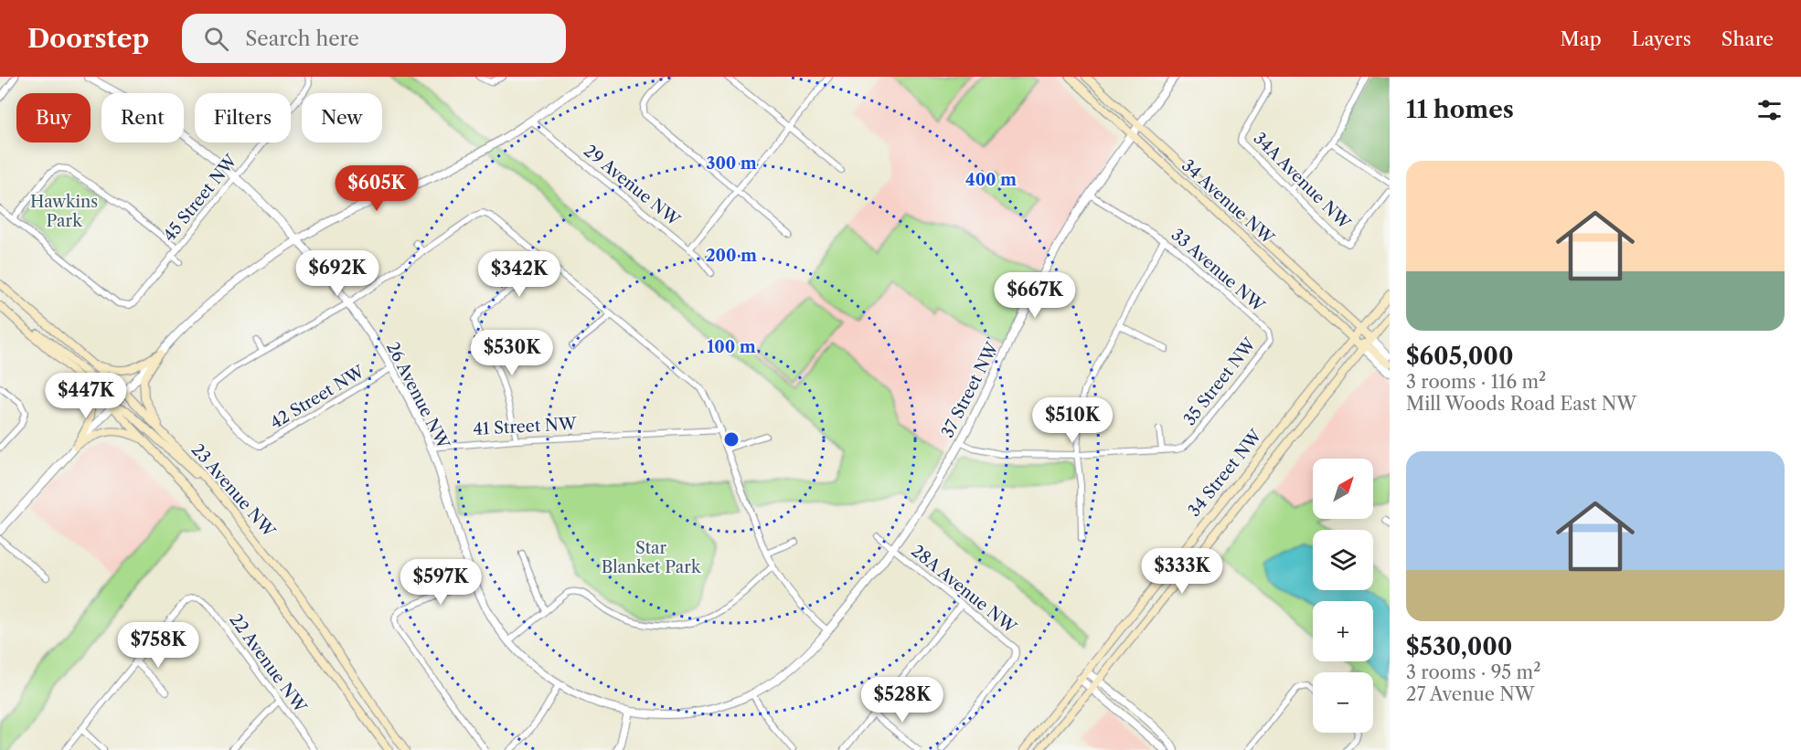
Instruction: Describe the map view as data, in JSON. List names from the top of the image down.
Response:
{
  "streets": {
    "main road": ["34 Avenue NW", "34 Street NW", "23 Avenue NW"],
    "street": [
      "34A Avenue NW",
      "29 Avenue NW",
      "45 Street NW",
      "33 Avenue NW",
      "35 Street NW",
      "37 Street NW",
      "26 Avenue NW",
      "42 Street NW",
      "41 Street NW",
      "28A Avenue NW",
      "22 Avenue NW"
    ]
  },
  "crossings": [
    ["45 Street NW", "26 Avenue NW"],
    ["34 Avenue NW", "37 Street NW"],
    ["34 Avenue NW", "34 Street NW"],
    ["33 Avenue NW", "35 Street NW"],
    ["33 Avenue NW", "37 Street NW"],
    ["37 Street NW", "26 Avenue NW"],
    ["37 Street NW", "28A Avenue NW"],
    ["26 Avenue NW", "42 Street NW"],
    ["26 Avenue NW", "41 Street NW"]
  ],
  "parks": ["Hawkins Park", "Star Blanket Park"],
  "north": "top right",
  "page": {
    "header": "Doorstep",
    "search": "Search here",
    "nav": ["Map", "Layers", "Share"],
    "heading": "11 homes",
    "chip": [
      "Buy",
      "Rent",
      "Filters",
      "New"
    ],
    "list": [
      {
        "name": "$605,000",
        "note": "3 rooms · 116 m² · Mill Woods Road East NW"
      },
      {
        "name": "$530,000",
        "note": "3 rooms · 95 m² · 27 Avenue NW"
      }
    ],
    "price": [
      "$605K",
      "$692K",
      "$342K",
      "$667K",
      "$530K",
      "$447K",
      "$510K",
      "$333K",
      "$597K",
      "$758K",
      "$528K"
    ],
    "map_buttons": ["+", "−"]
  },
  "rings": [
    "300 m",
    "400 m",
    "200 m",
    "100 m"
  ]
}
